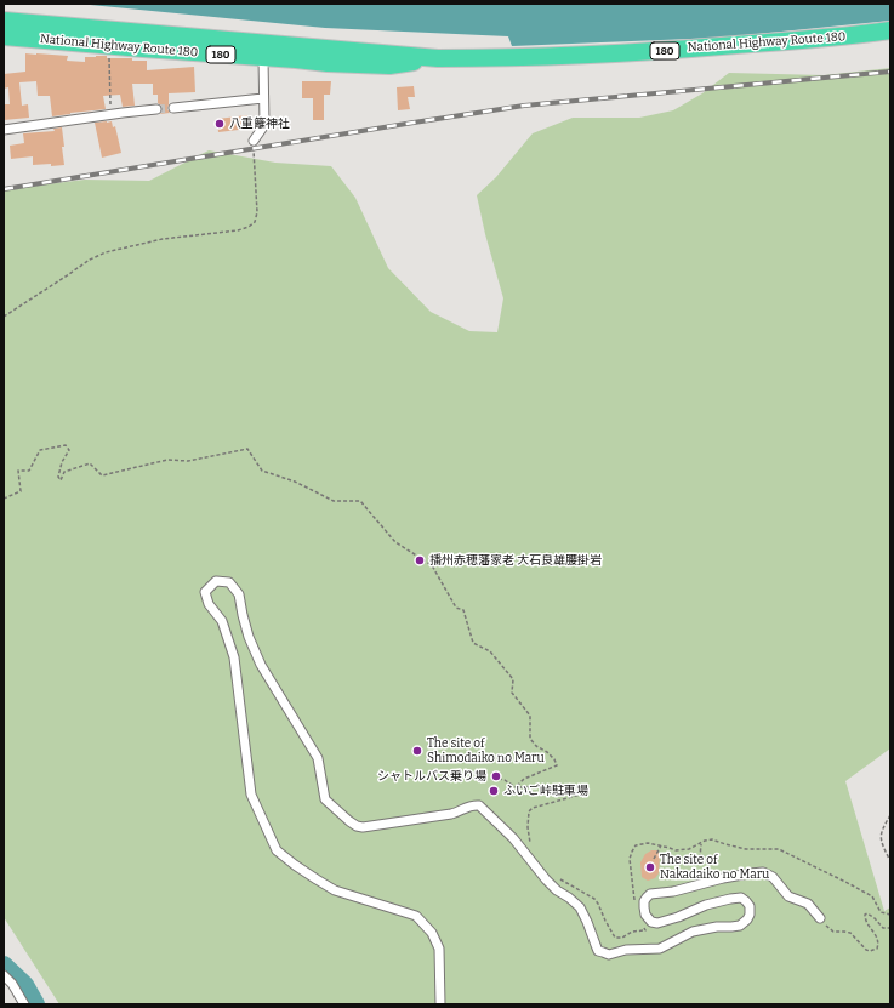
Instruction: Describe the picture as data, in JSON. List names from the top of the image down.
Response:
{
  "streets": {
    "highway": ["National Highway Route 180", "180"]
  },
  "places": [
    "八重籬神社",
    "播州赤穂藩家老 大石良雄腰掛岩",
    "The site of Shimodaiko no Maru",
    "シャトルバス乗り場",
    "ふいご峠駐車場",
    "The site of Nakadaiko no Maru"
  ]
}
